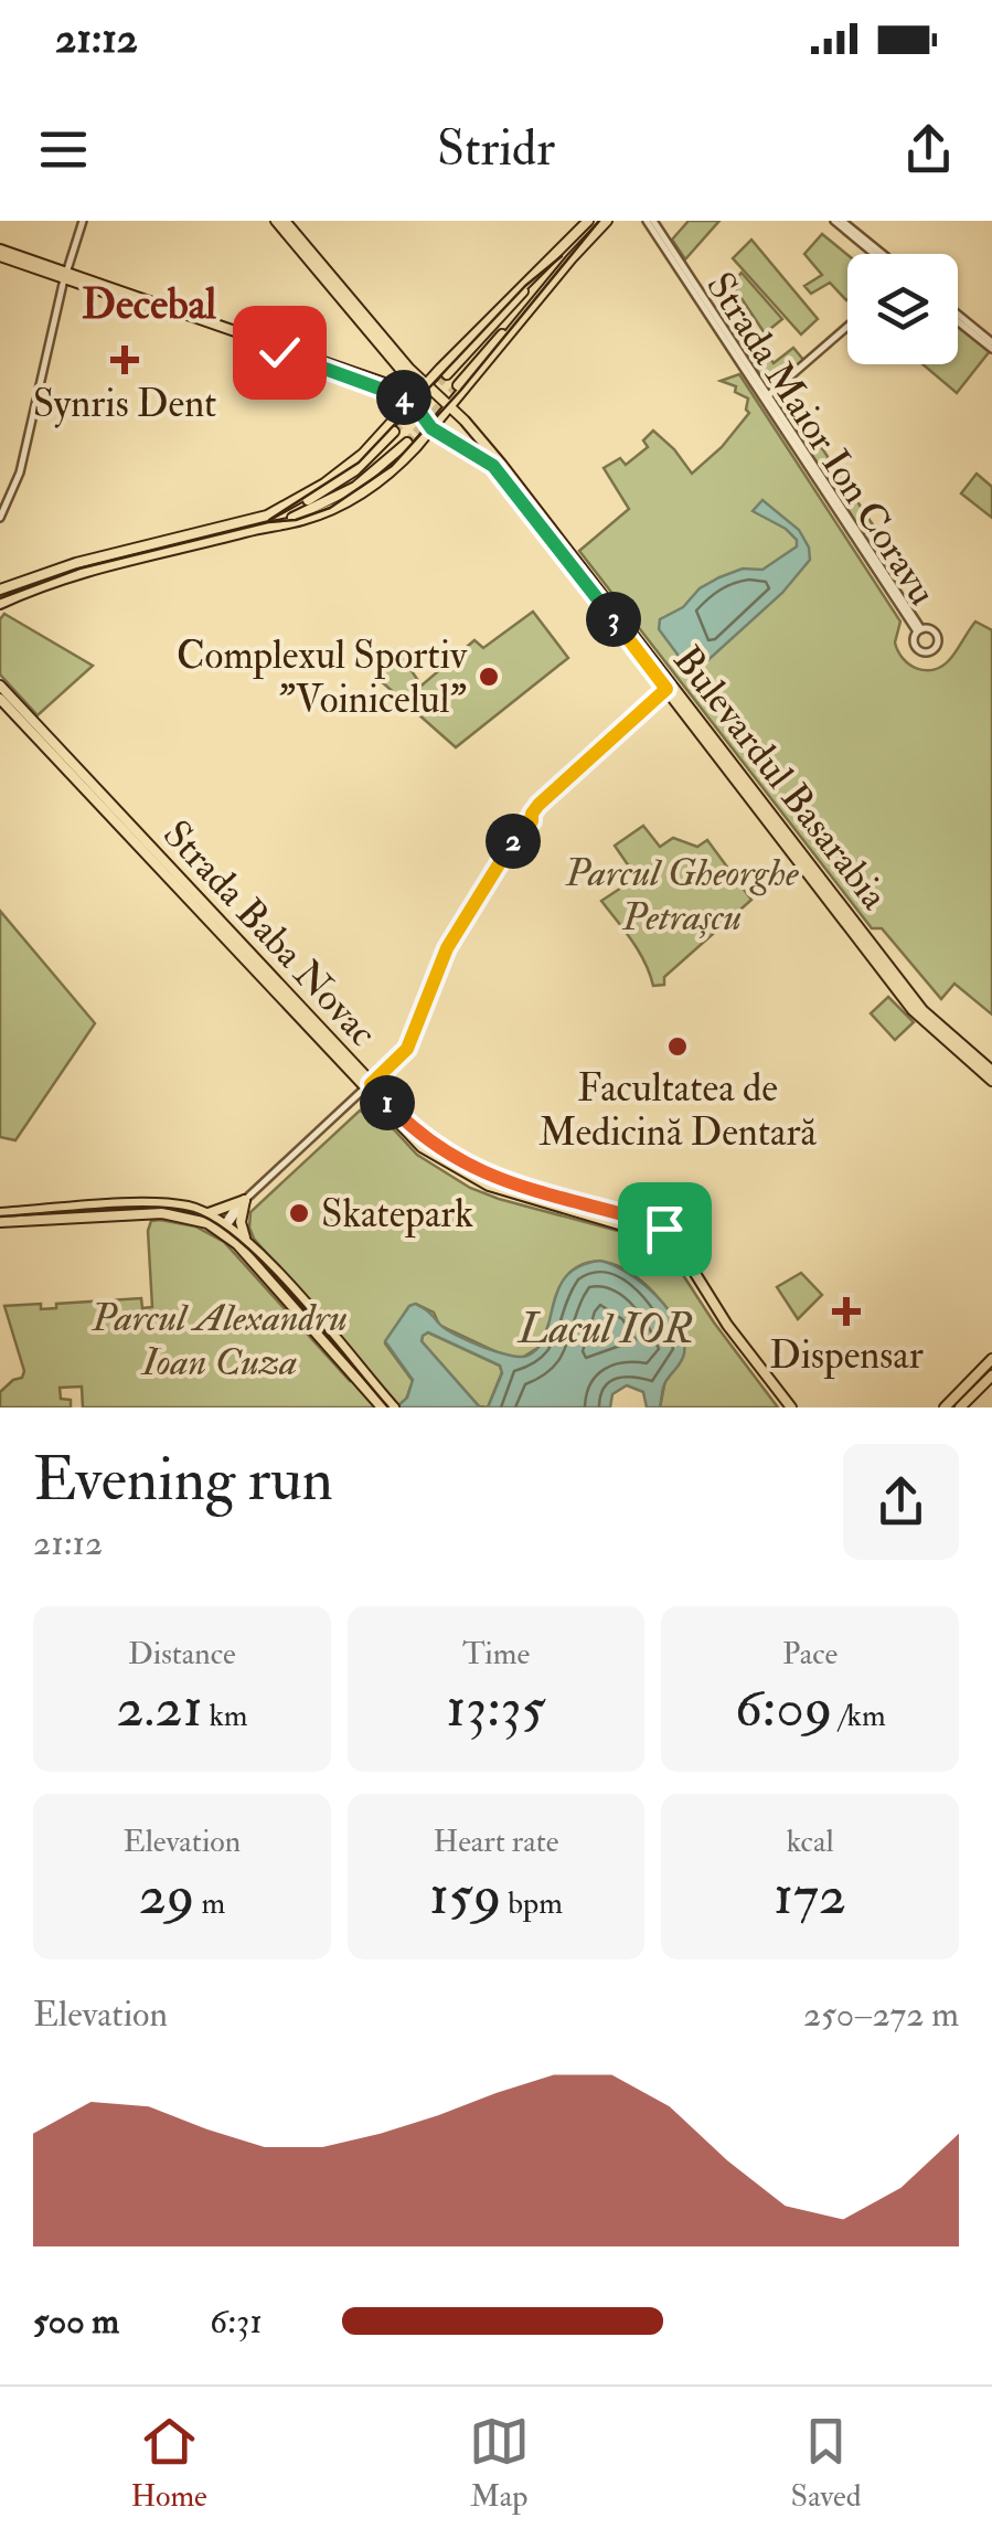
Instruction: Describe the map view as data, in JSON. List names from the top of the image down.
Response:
{
  "streets": {
    "main road": ["Bulevardul Basarabia", "Strada Baba Novac"],
    "street": ["Strada Maior Ion Coravu"]
  },
  "districts": ["Decebal"],
  "water": ["Lacul IOR"],
  "parks": ["Parcul Gheorghe Petrașcu", "Parcul Alexandru Ioan Cuza"],
  "places": {
    "health": ["Synris Dent", "Dispensar"],
    "other": ["Complexul Sportiv \"Voinicelul\"", "Facultatea de Medicină Dentară", "Skatepark"]
  },
  "page": {
    "status": "21:12",
    "header": "Stridr",
    "pins": [
      "4",
      "3",
      "2",
      "1"
    ],
    "heading": ["Evening run", "21:12"],
    "stats": [
      ["Distance", "2.21 km"],
      ["Time", "13:35"],
      ["Pace", "6:09 /km"],
      ["Elevation", "29 m"],
      ["Heart rate", "159 bpm"],
      ["kcal", "172"]
    ],
    "chart": ["Elevation", "250–272 m"],
    "list": [
      {
        "name": "500 m",
        "note": "6:31"
      }
    ],
    "tabs": ["Home", "Map", "Saved"]
  }
}
